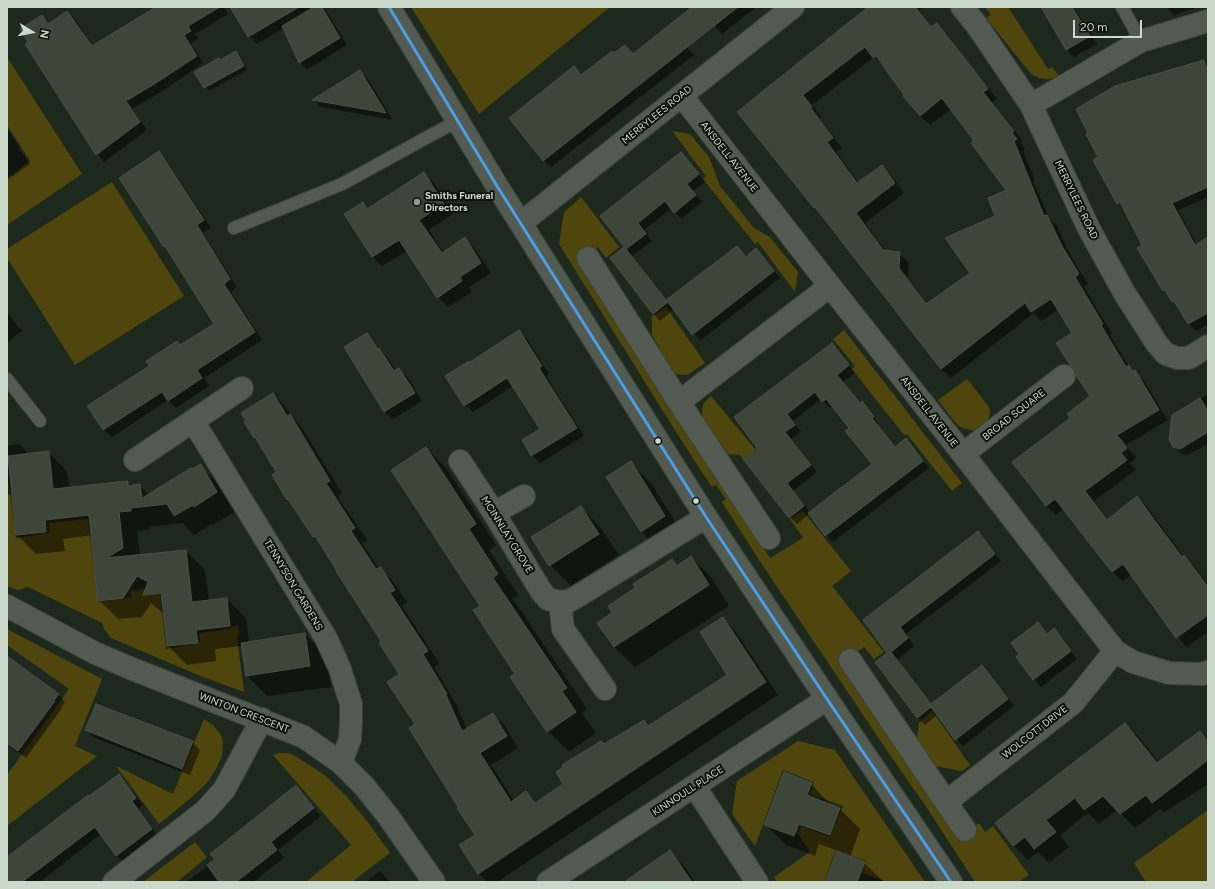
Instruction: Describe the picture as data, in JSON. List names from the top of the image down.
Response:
{
  "streets": {
    "street": [
      "MERRYLEES ROAD",
      "ANSDELL AVENUE",
      "BROAD SQUARE",
      "MCINNLAY GROVE",
      "TENNYSON GARDENS",
      "WINTON CRESCENT",
      "WOLCOTT DRIVE",
      "KINNOULL PLACE"
    ]
  },
  "crossings": [
    ["MERRYLEES ROAD", "ANSDELL AVENUE"],
    ["ANSDELL AVENUE", "BROAD SQUARE"],
    ["ANSDELL AVENUE", "WOLCOTT DRIVE"],
    ["TENNYSON GARDENS", "WINTON CRESCENT"]
  ],
  "places": ["Smiths Funeral Directors"],
  "scale_bar": "20 m",
  "north": "right"
}
